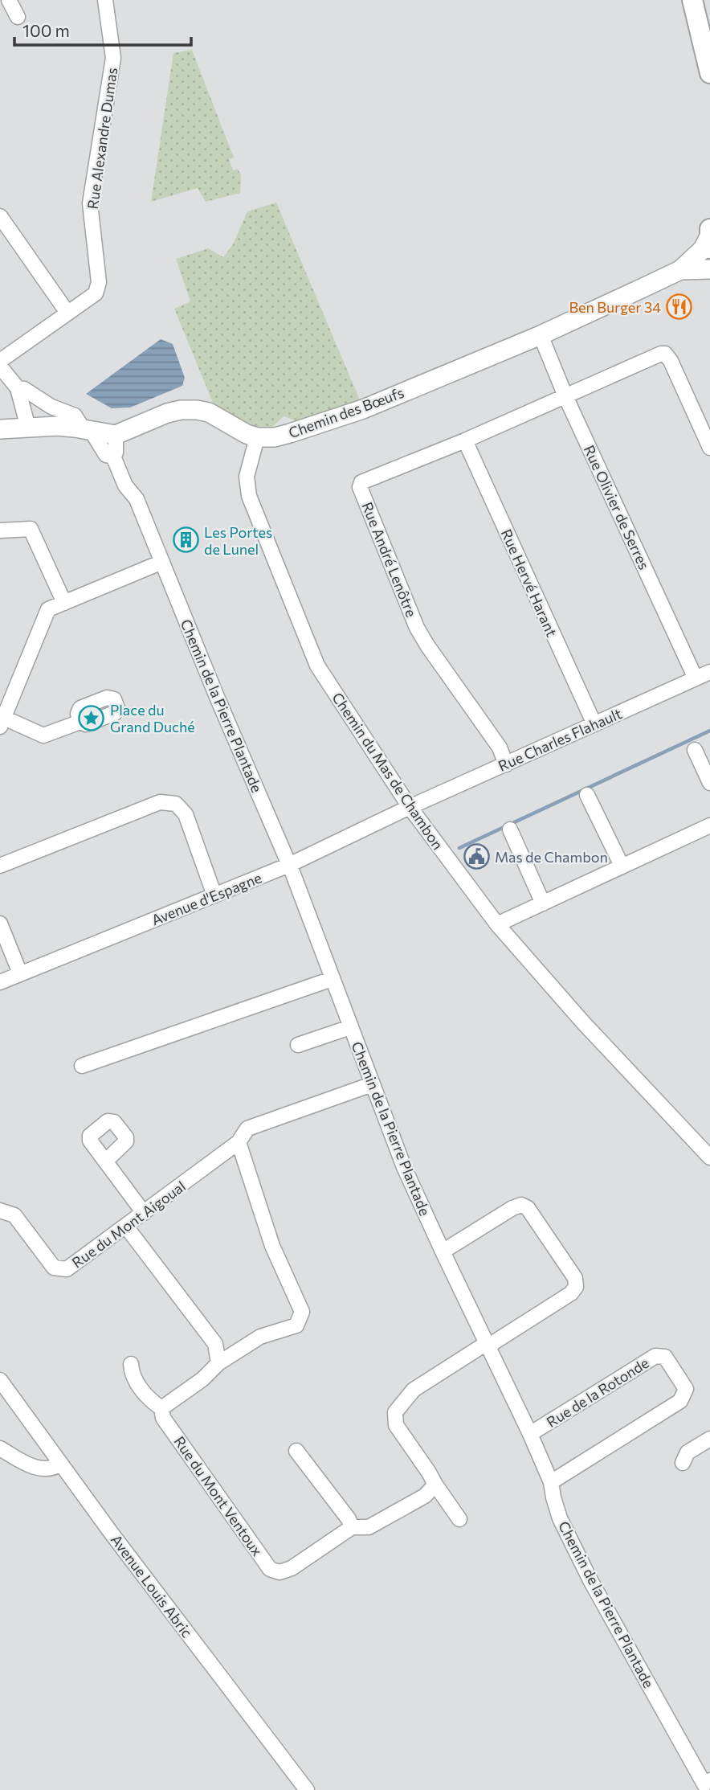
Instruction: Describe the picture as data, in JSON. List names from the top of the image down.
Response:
{
  "streets": {
    "street": [
      "Rue Alexandre Dumas",
      "Chemin des Bœufs",
      "Rue Olivier de Serres",
      "Rue André Lenôtre",
      "Rue Hervé Harant",
      "Chemin de la Pierre Plantade",
      "Rue Charles Flahault",
      "Chemin du Mas de Chambon",
      "Avenue d'Espagne",
      "Rue du Mont Aigoual",
      "Rue de la Rotonde",
      "Rue du Mont Ventoux",
      "Avenue Louis Abric"
    ]
  },
  "crossings": [
    ["Chemin des Bœufs", "Rue Olivier de Serres"],
    ["Chemin des Bœufs", "Chemin du Mas de Chambon"],
    ["Rue Olivier de Serres", "Rue André Lenôtre"],
    ["Rue Olivier de Serres", "Rue Charles Flahault"],
    ["Rue André Lenôtre", "Rue Hervé Harant"],
    ["Rue André Lenôtre", "Rue Charles Flahault"],
    ["Rue Hervé Harant", "Rue Charles Flahault"],
    ["Chemin de la Pierre Plantade", "Avenue d'Espagne"],
    ["Chemin de la Pierre Plantade", "Rue du Mont Aigoual"],
    ["Chemin de la Pierre Plantade", "Rue de la Rotonde"],
    ["Rue Charles Flahault", "Chemin du Mas de Chambon"],
    ["Rue Charles Flahault", "Avenue d'Espagne"],
    ["Chemin du Mas de Chambon", "Avenue d'Espagne"]
  ],
  "places": {
    "restaurant": ["Ben Burger 34"],
    "building": ["Les Portes de Lunel"],
    "place": ["Place du Grand Duché"],
    "public building": ["Mas de Chambon"]
  },
  "scale_bar": "100 m"
}
